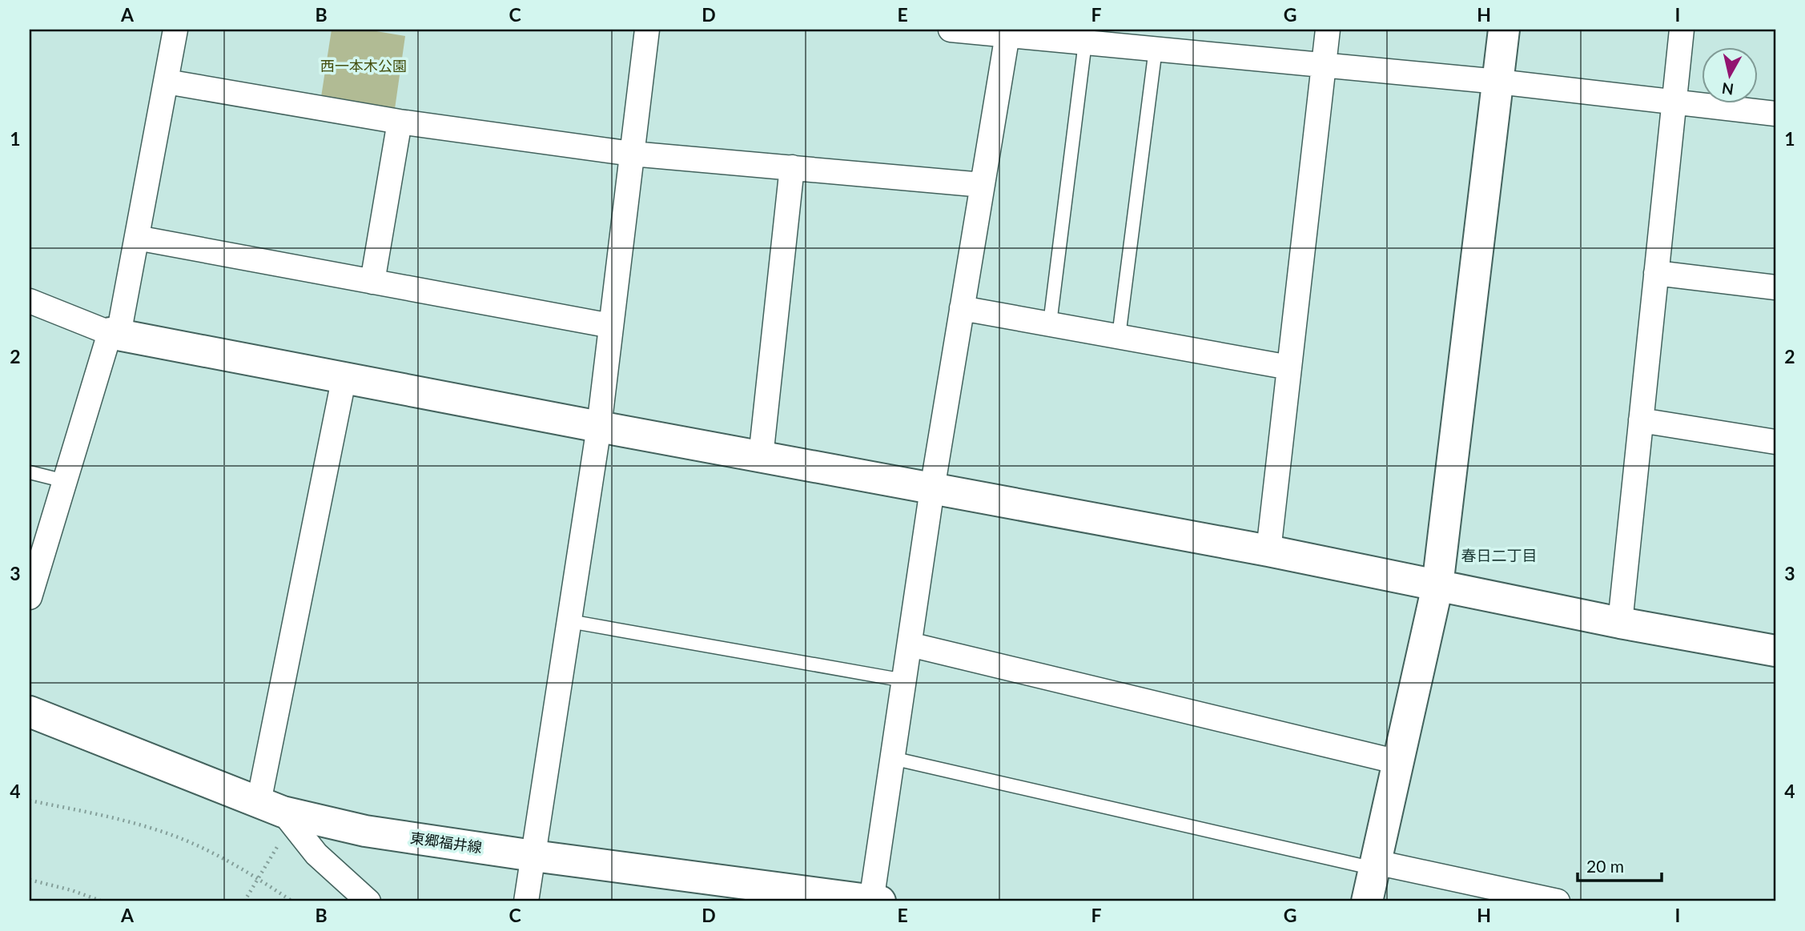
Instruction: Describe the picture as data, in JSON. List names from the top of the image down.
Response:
{
  "streets": {
    "street": ["東郷福井線"]
  },
  "districts": ["春日二丁目"],
  "parks": ["西一本木公園"],
  "scale_bar": "20 m",
  "north": "bottom",
  "grid": {
    "columns": [
      "A",
      "B",
      "C",
      "D",
      "E",
      "F",
      "G",
      "H",
      "I"
    ],
    "rows": [
      "1",
      "2",
      "3",
      "4"
    ]
  }
}
